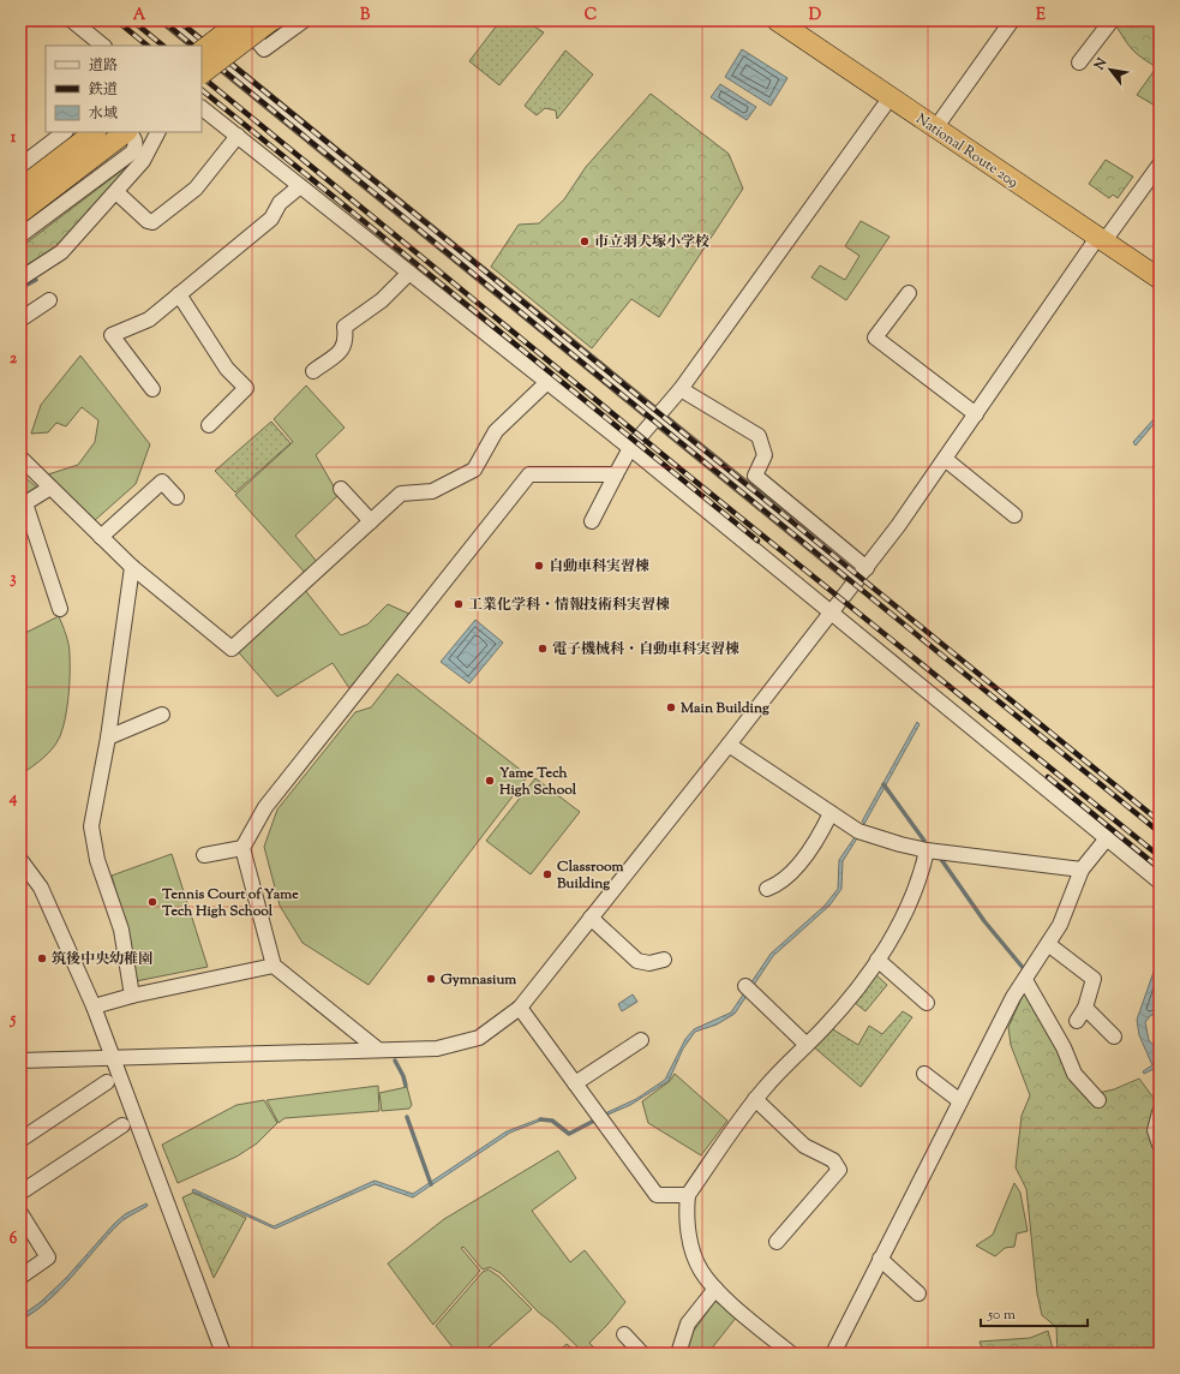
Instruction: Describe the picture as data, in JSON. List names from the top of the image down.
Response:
{
  "streets": {
    "highway": ["National Route 209"]
  },
  "places": [
    "市立羽犬塚小学校",
    "自動車科実習棟",
    "工業化学科・情報技術科実習棟",
    "電子機械科・自動車科実習棟",
    "Main Building",
    "Yame Tech High School",
    "Classroom Building",
    "Tennis Court of Yame Tech High School",
    "筑後中央幼稚園",
    "Gymnasium"
  ],
  "legend": ["道路", "鉄道", "水域"],
  "scale_bar": "50 m",
  "north": "top left",
  "grid": {
    "columns": [
      "A",
      "B",
      "C",
      "D",
      "E"
    ],
    "rows": [
      "1",
      "2",
      "3",
      "4",
      "5",
      "6"
    ]
  }
}
